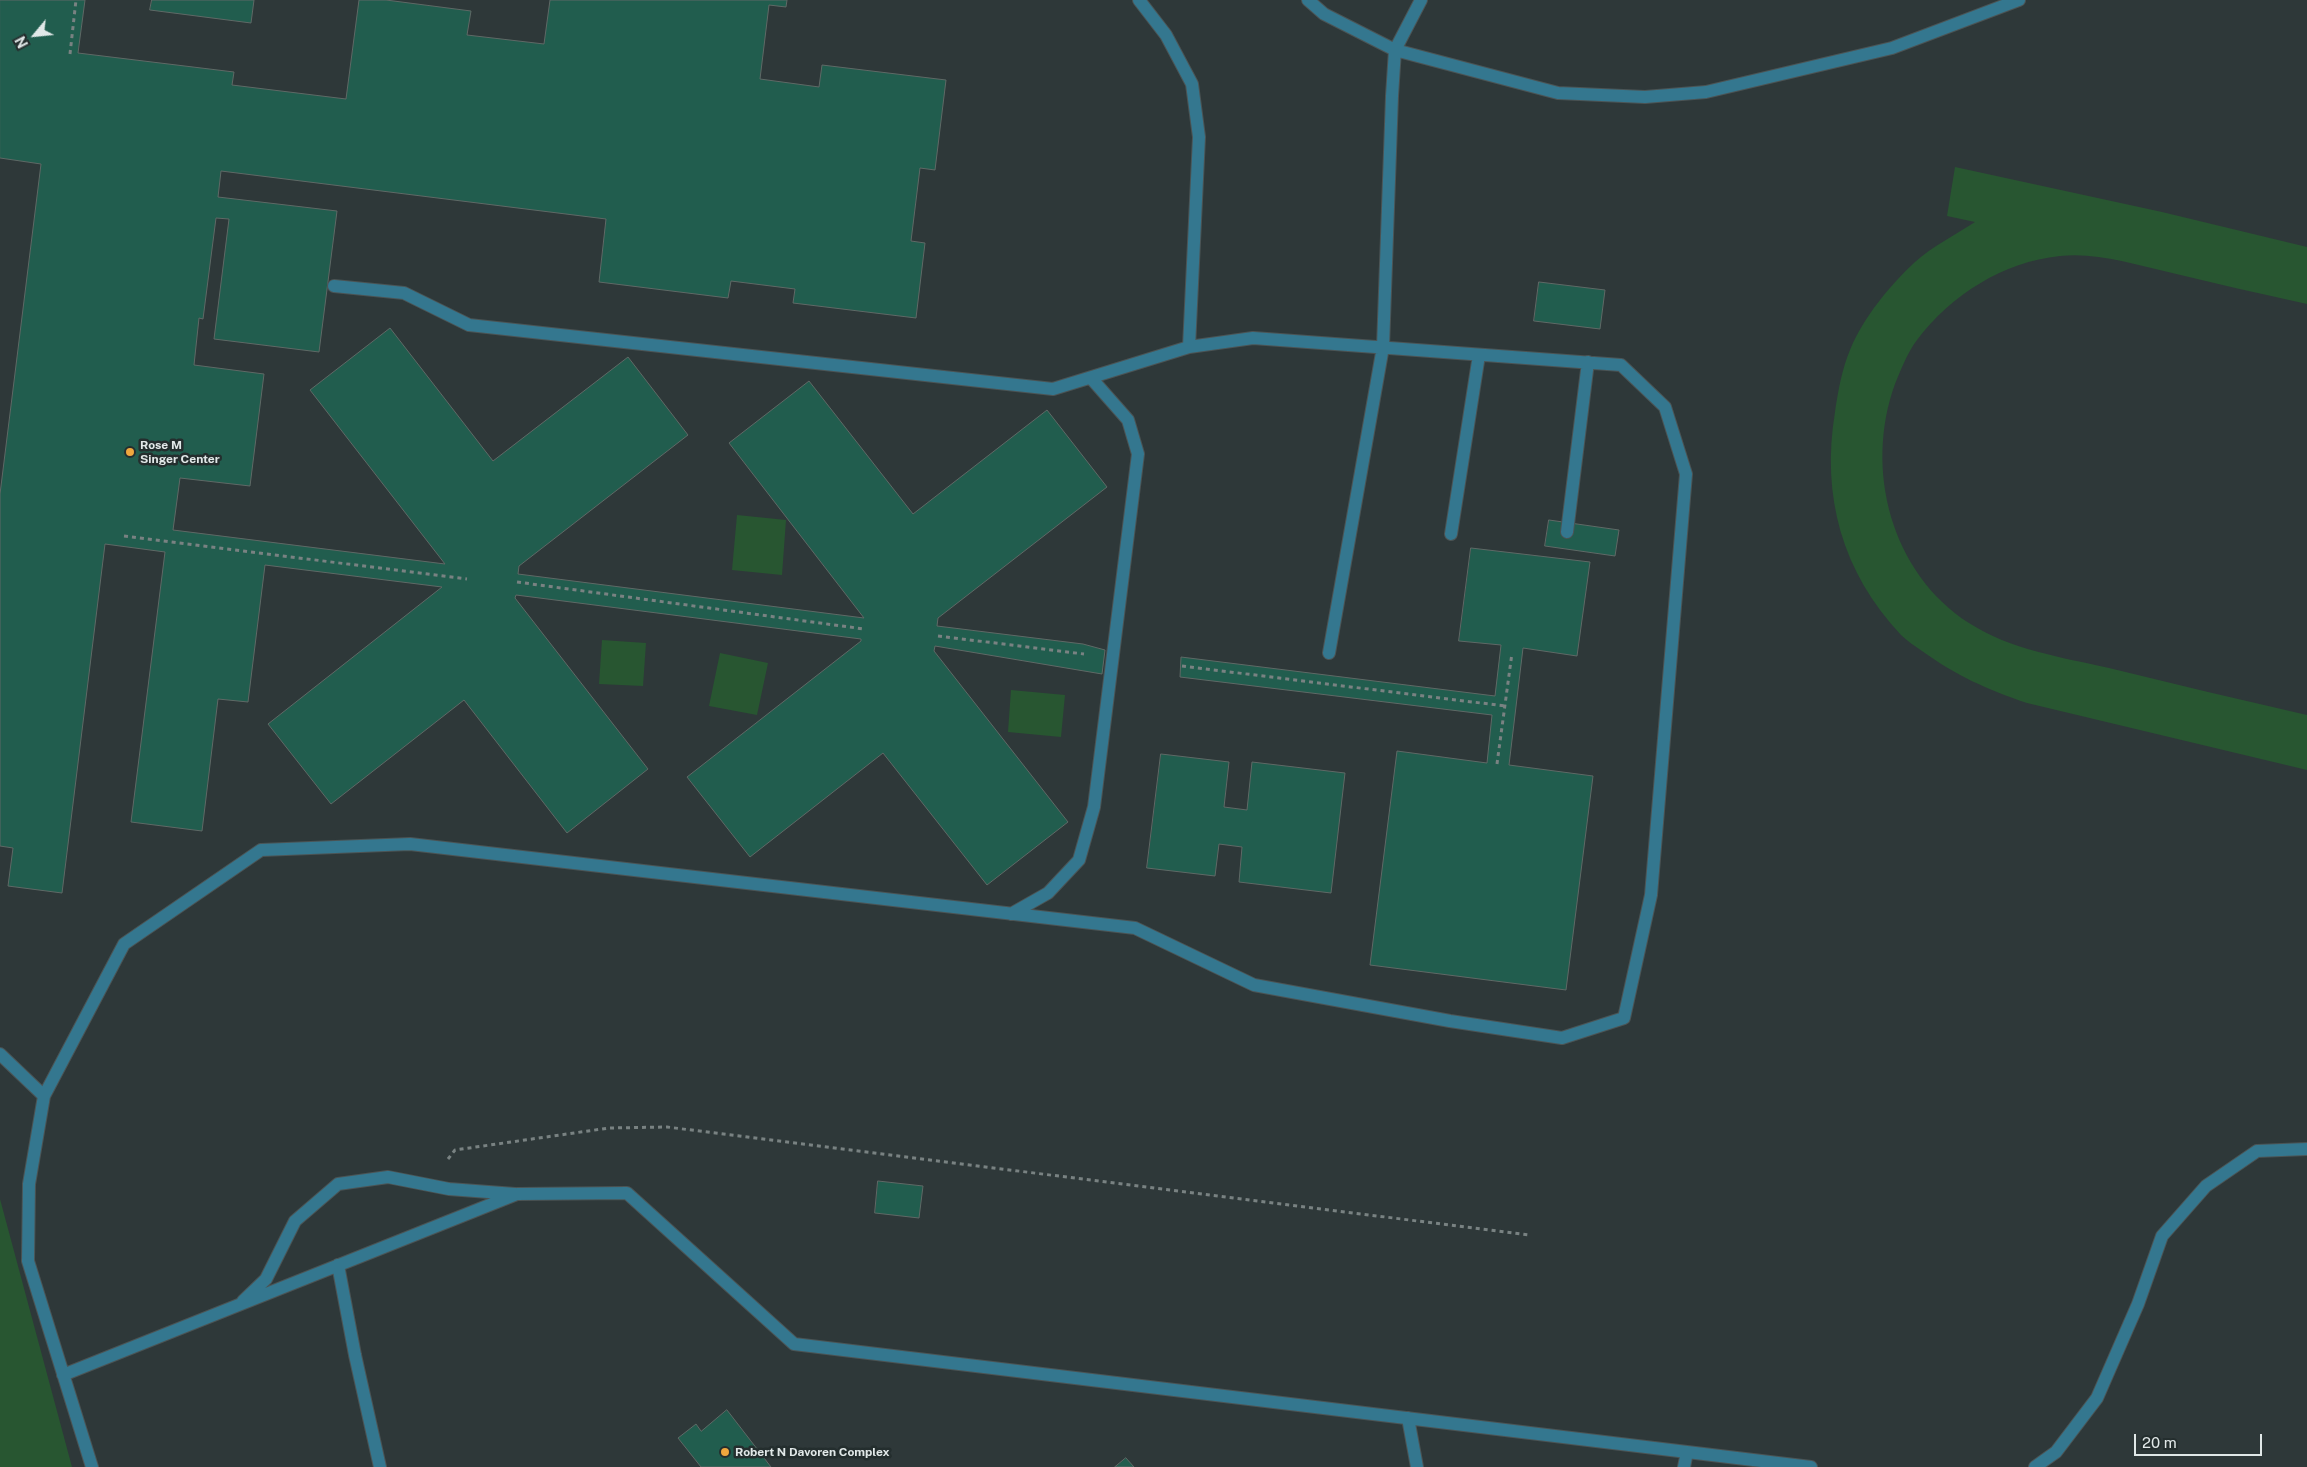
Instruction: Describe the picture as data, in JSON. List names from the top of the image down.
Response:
{
  "places": ["Rose M Singer Center", "Robert N Davoren Complex"],
  "scale_bar": "20 m",
  "north": "bottom left"
}
